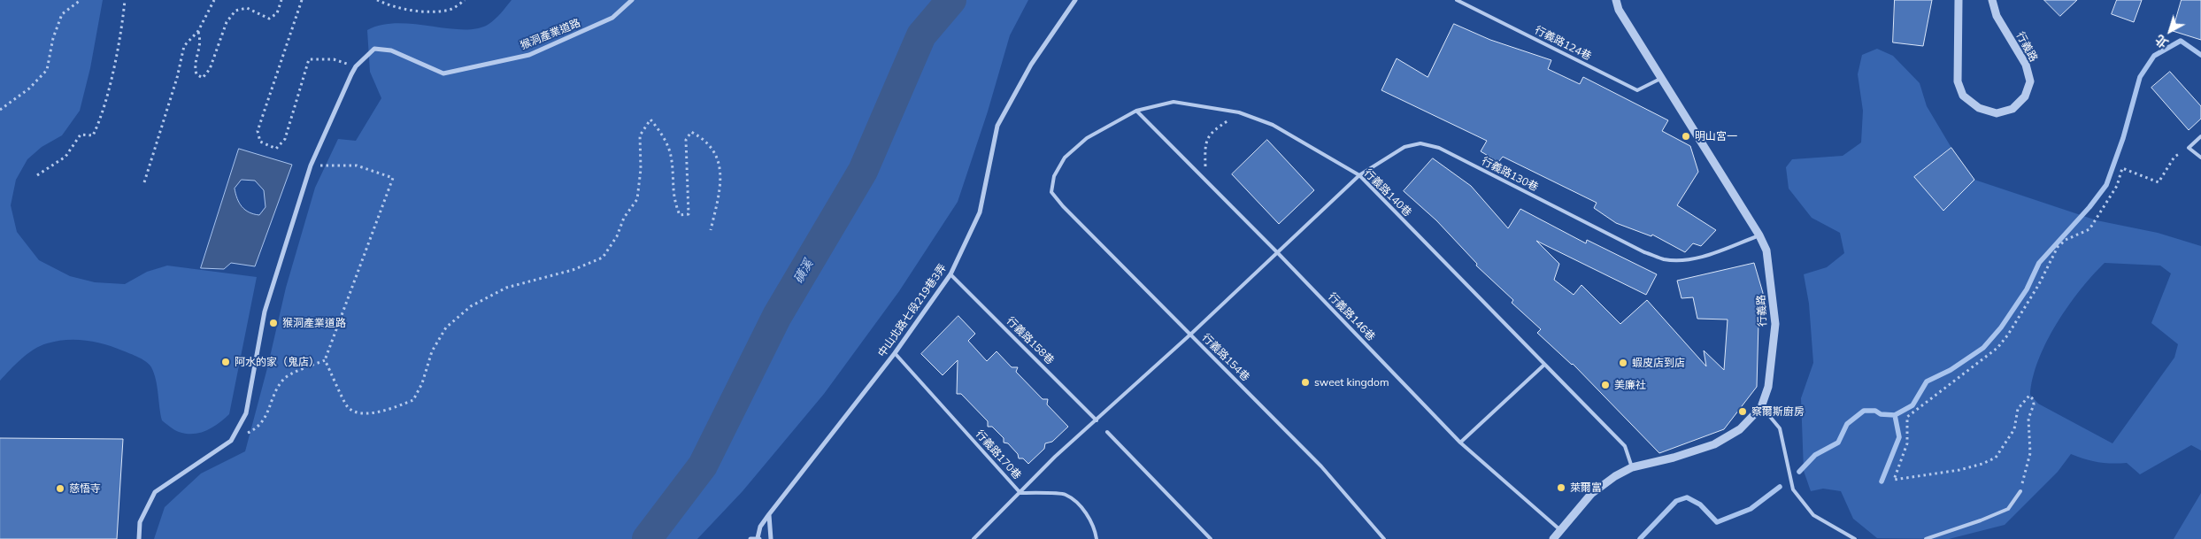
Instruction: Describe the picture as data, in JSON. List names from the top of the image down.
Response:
{
  "streets": {
    "street": ["猴洞產業道路", "行義路", "中山北路七段219巷3弄"],
    "lane": [
      "行義路124巷",
      "行義路130巷",
      "行義路140巷",
      "行義路146巷",
      "行義路158巷",
      "行義路154巷",
      "行義路170巷"
    ]
  },
  "crossings": [
    ["行義路124巷", "行義路"],
    ["行義路", "行義路130巷"],
    ["行義路", "行義路140巷"],
    ["行義路", "行義路146巷"],
    ["行義路130巷", "行義路140巷"],
    ["行義路130巷", "行義路146巷"],
    ["行義路130巷", "行義路158巷"],
    ["行義路130巷", "行義路154巷"],
    ["行義路130巷", "行義路170巷"],
    ["行義路140巷", "行義路146巷"],
    ["行義路140巷", "行義路154巷"],
    ["中山北路七段219巷3弄", "行義路158巷"],
    ["中山北路七段219巷3弄", "行義路170巷"]
  ],
  "water": ["磺溪"],
  "places": [
    "明山宮一",
    "猴洞產業道路",
    "阿水的家（鬼店）",
    "蝦皮店到店",
    "sweet kingdom",
    "美廉社",
    "察爾斯廚房",
    "萊爾富",
    "慈悟寺"
  ],
  "north": "bottom left"
}
